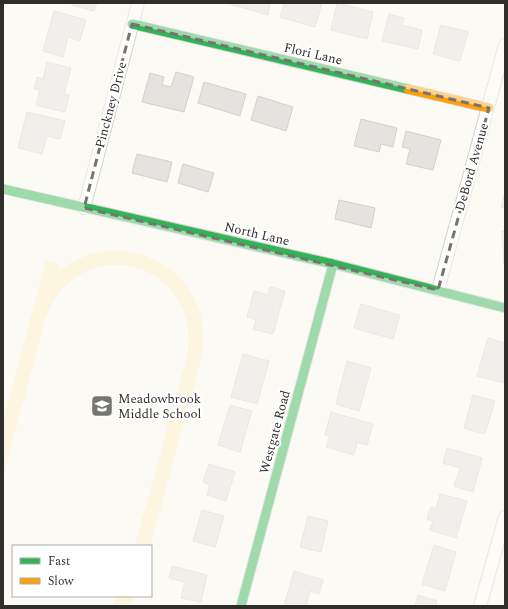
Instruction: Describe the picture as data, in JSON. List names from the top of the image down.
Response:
{
  "streets": {
    "street": [
      "Flori Lane",
      "Pinckney Drive",
      "DeBord Avenue",
      "North Lane",
      "Westgate Road"
    ]
  },
  "crossings": [
    ["Flori Lane", "Pinckney Drive"],
    ["Flori Lane", "DeBord Avenue"],
    ["Pinckney Drive", "North Lane"],
    ["DeBord Avenue", "North Lane"],
    ["North Lane", "Westgate Road"]
  ],
  "places": {
    "school or university": ["Meadowbrook Middle School"]
  },
  "legend": ["Fast", "Slow"]
}
